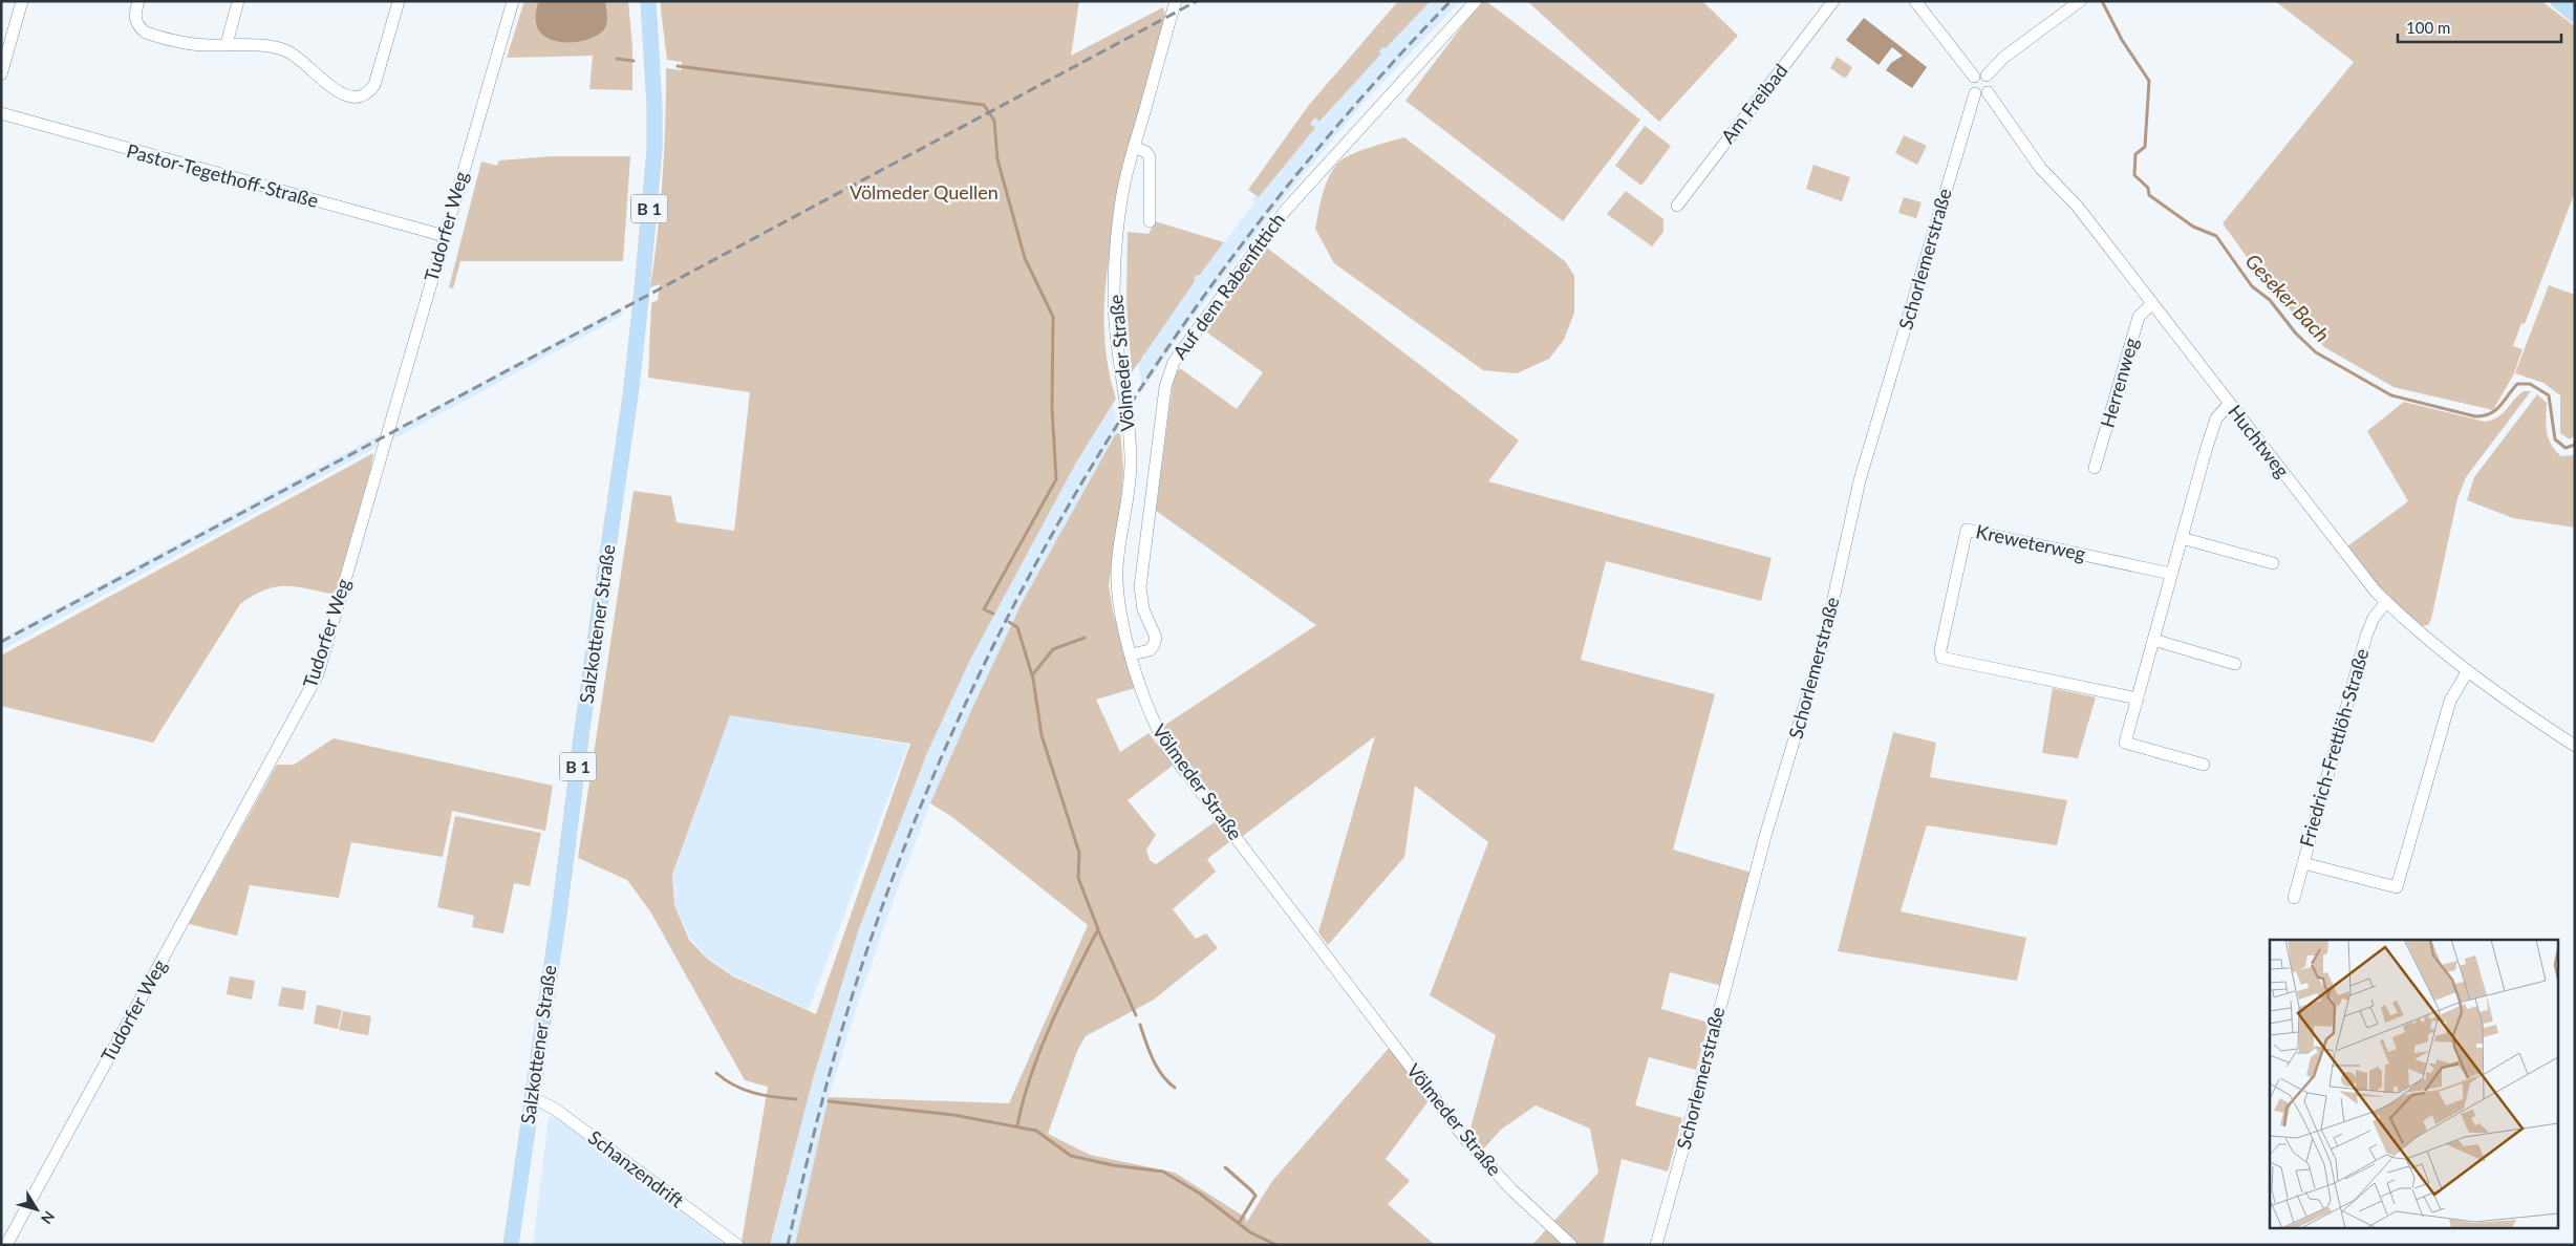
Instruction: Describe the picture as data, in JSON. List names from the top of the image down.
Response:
{
  "streets": {
    "main road": ["B 1", "Salzkottener Straße"],
    "street": [
      "Am Freibad",
      "Pastor-Tegethoff-Straße",
      "Tudorfer Weg",
      "Schorlemerstraße",
      "Auf dem Rabenfittich",
      "Völmeder Straße",
      "Herrenweg",
      "Huchtweg",
      "Kreweterweg",
      "Friedrich-Frettlöh-Straße",
      "Schanzendrift"
    ]
  },
  "crossings": [
    ["Pastor-Tegethoff-Straße", "Tudorfer Weg"],
    ["Schorlemerstraße", "Huchtweg"],
    ["Auf dem Rabenfittich", "Völmeder Straße"],
    ["Herrenweg", "Huchtweg"],
    ["Huchtweg", "Friedrich-Frettlöh-Straße"],
    ["Salzkottener Straße", "Schanzendrift"]
  ],
  "water": ["Geseker Bach"],
  "parks": ["Völmeder Quellen"],
  "scale_bar": "100 m",
  "north": "bottom right"
}
